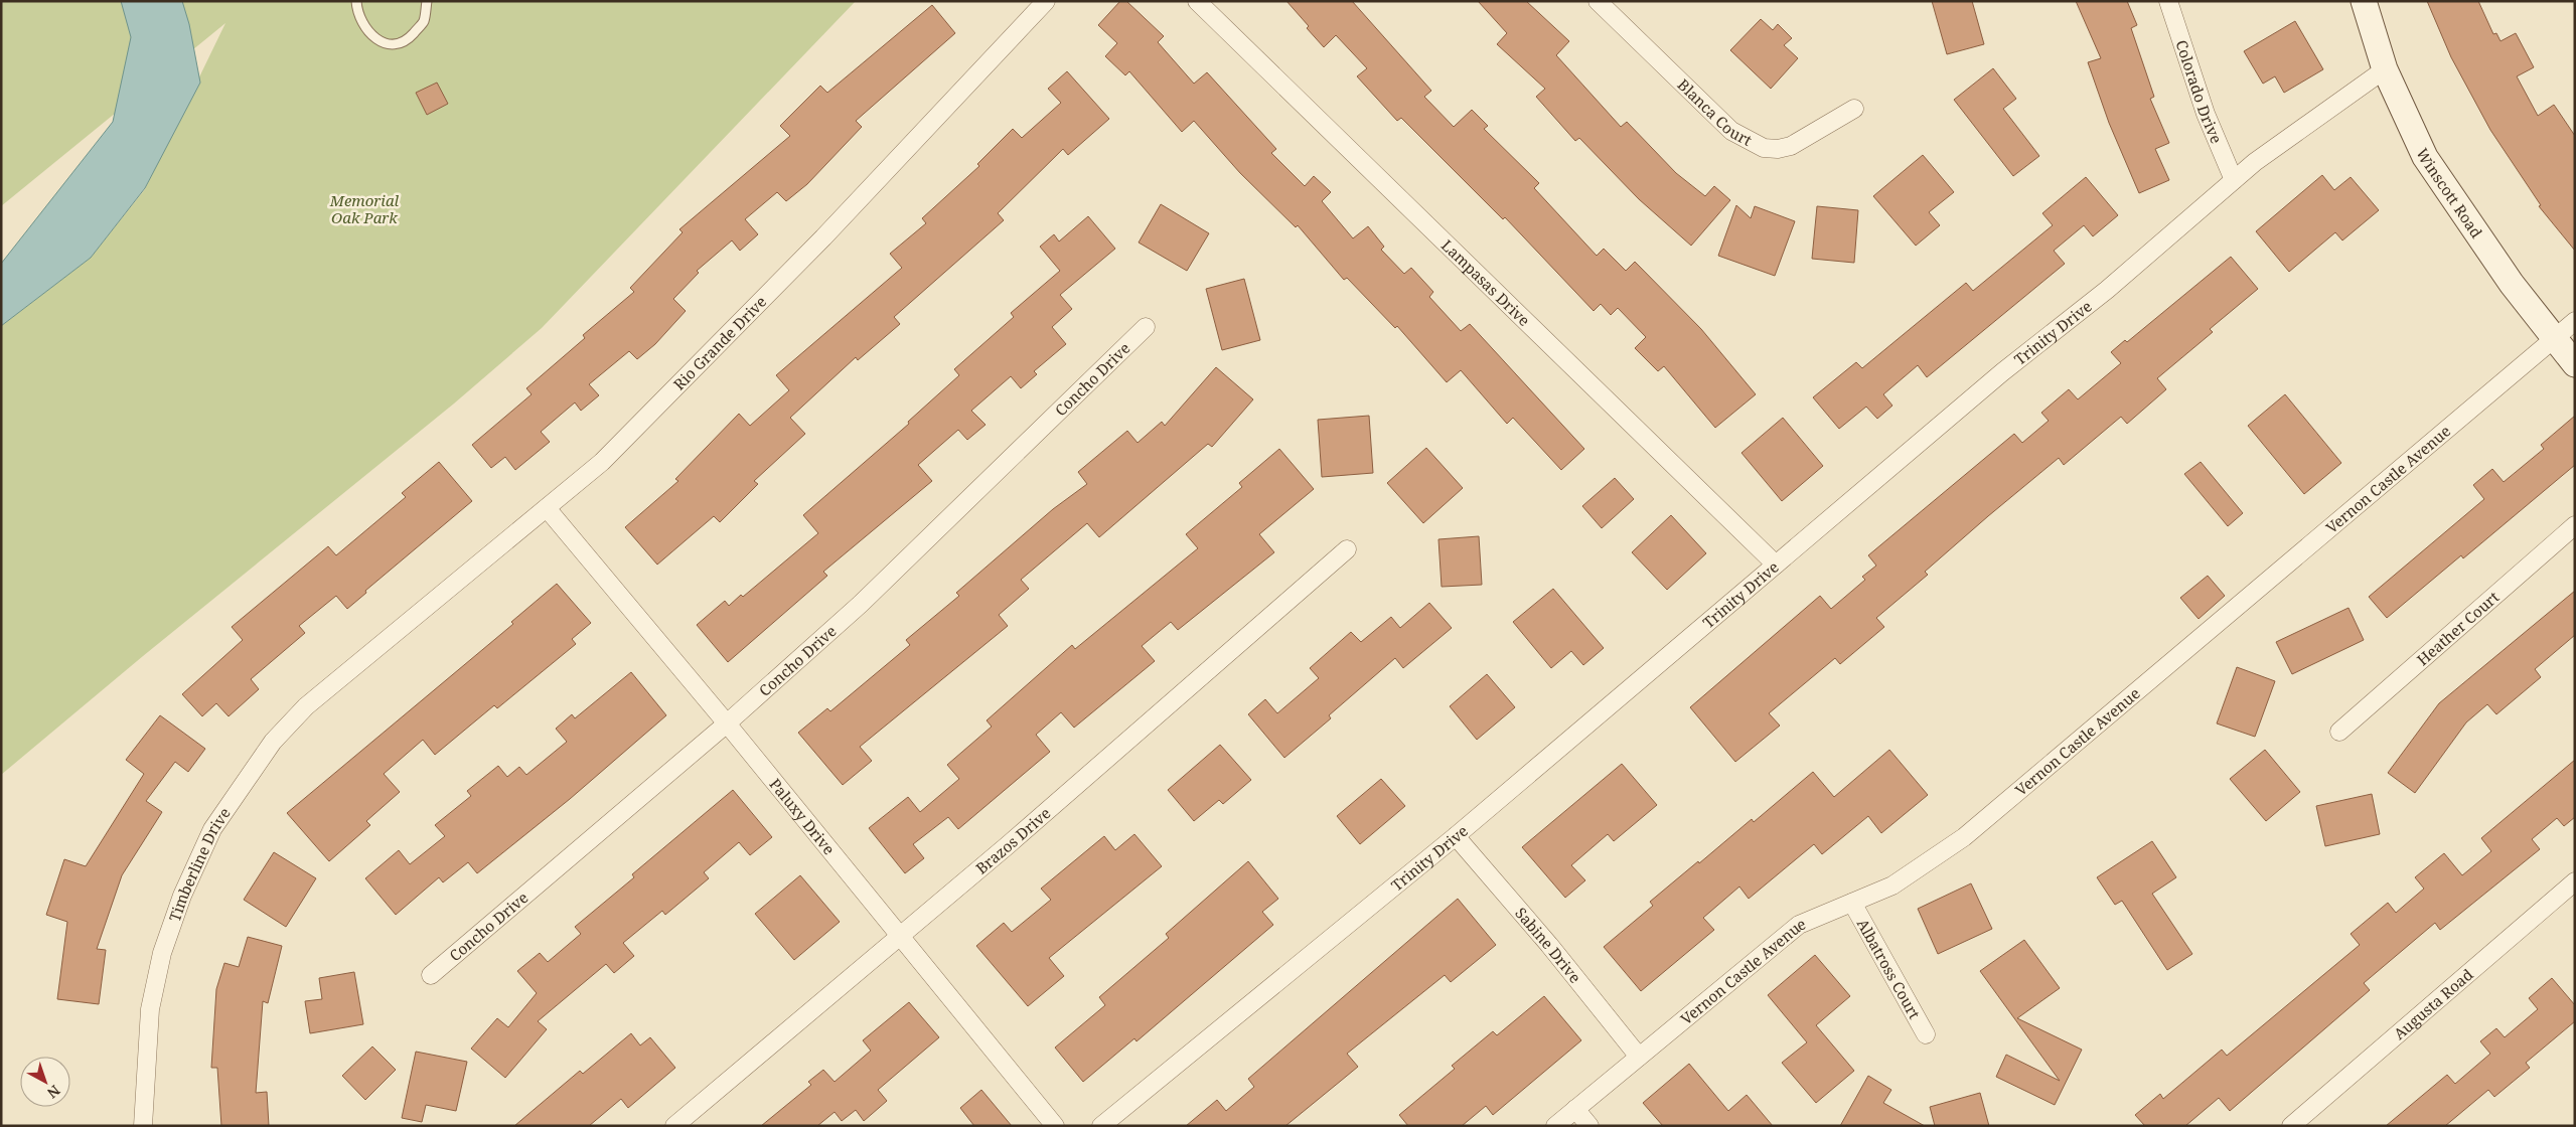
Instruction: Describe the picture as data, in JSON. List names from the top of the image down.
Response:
{
  "streets": {
    "main road": ["Winscott Road"],
    "street": [
      "Colorado Drive",
      "Blanca Court",
      "Lampasas Drive",
      "Trinity Drive",
      "Rio Grande Drive",
      "Concho Drive",
      "Vernon Castle Avenue",
      "Heather Court",
      "Paluxy Drive",
      "Brazos Drive",
      "Timberline Drive",
      "Sabine Drive",
      "Albatross Court",
      "Augusta Road"
    ]
  },
  "crossings": [
    ["Colorado Drive", "Trinity Drive"],
    ["Winscott Road", "Trinity Drive"],
    ["Winscott Road", "Vernon Castle Avenue"],
    ["Lampasas Drive", "Trinity Drive"],
    ["Trinity Drive", "Sabine Drive"],
    ["Rio Grande Drive", "Paluxy Drive"],
    ["Rio Grande Drive", "Timberline Drive"],
    ["Concho Drive", "Paluxy Drive"],
    ["Vernon Castle Avenue", "Sabine Drive"],
    ["Vernon Castle Avenue", "Albatross Court"],
    ["Paluxy Drive", "Brazos Drive"]
  ],
  "parks": ["Memorial Oak Park"],
  "north": "bottom right"
}
